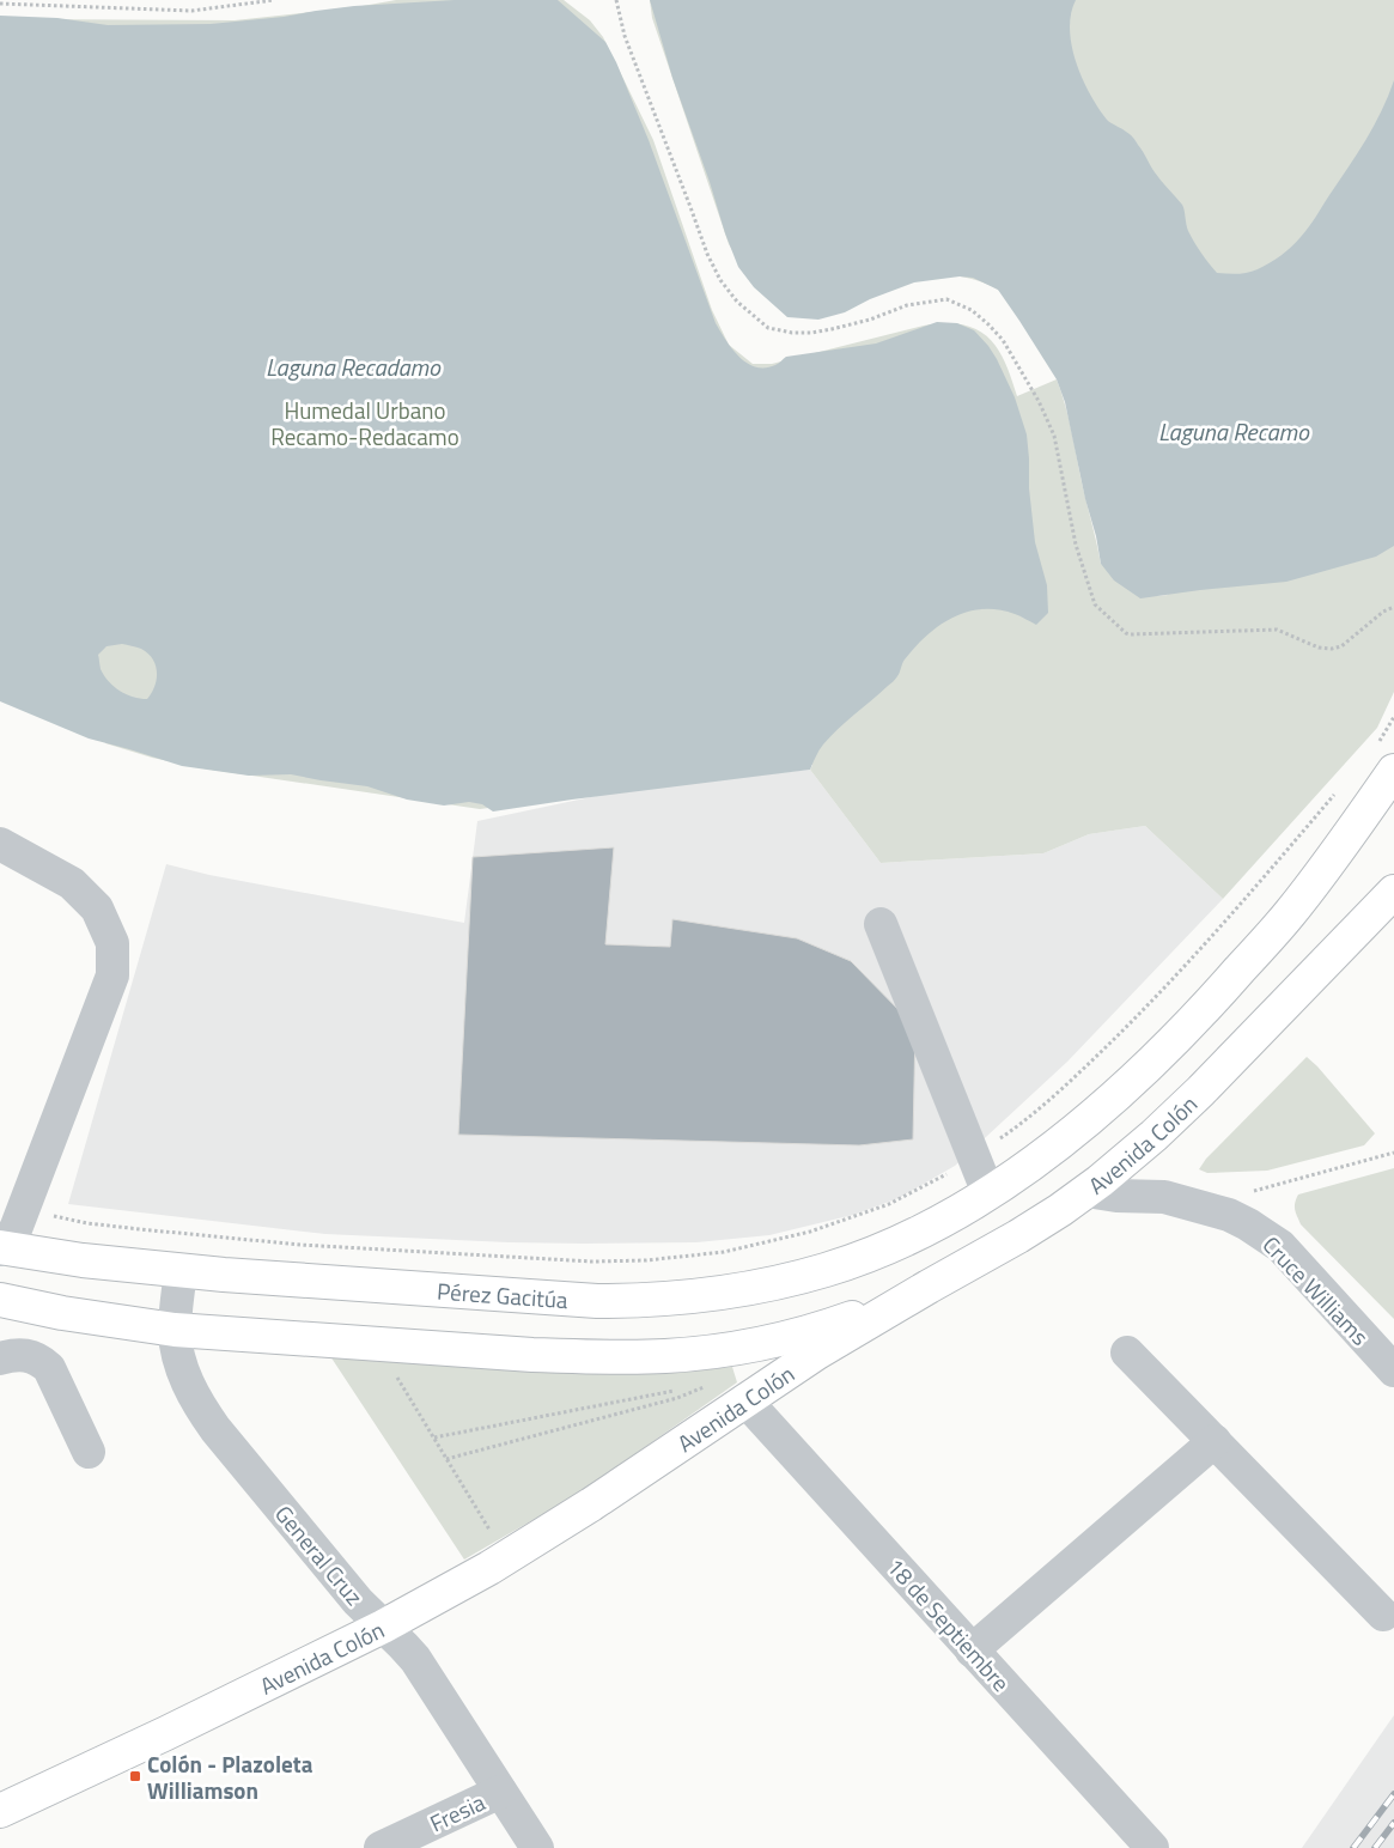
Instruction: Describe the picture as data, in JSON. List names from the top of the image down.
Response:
{
  "streets": {
    "main road": ["Avenida Colón", "Pérez Gacitúa"],
    "street": [
      "Cruce Williams",
      "General Cruz",
      "18 de Septiembre",
      "Fresia"
    ]
  },
  "crossings": [
    ["Avenida Colón", "Cruce Williams"],
    ["Avenida Colón", "General Cruz"],
    ["Avenida Colón", "18 de Septiembre"],
    ["Pérez Gacitúa", "General Cruz"],
    ["General Cruz", "Fresia"]
  ],
  "water": ["Laguna Recadamo", "Laguna Recamo"],
  "parks": ["Humedal Urbano Recamo-Redacamo"],
  "places": {
    "transit": ["Colón - Plazoleta Williamson"]
  }
}
